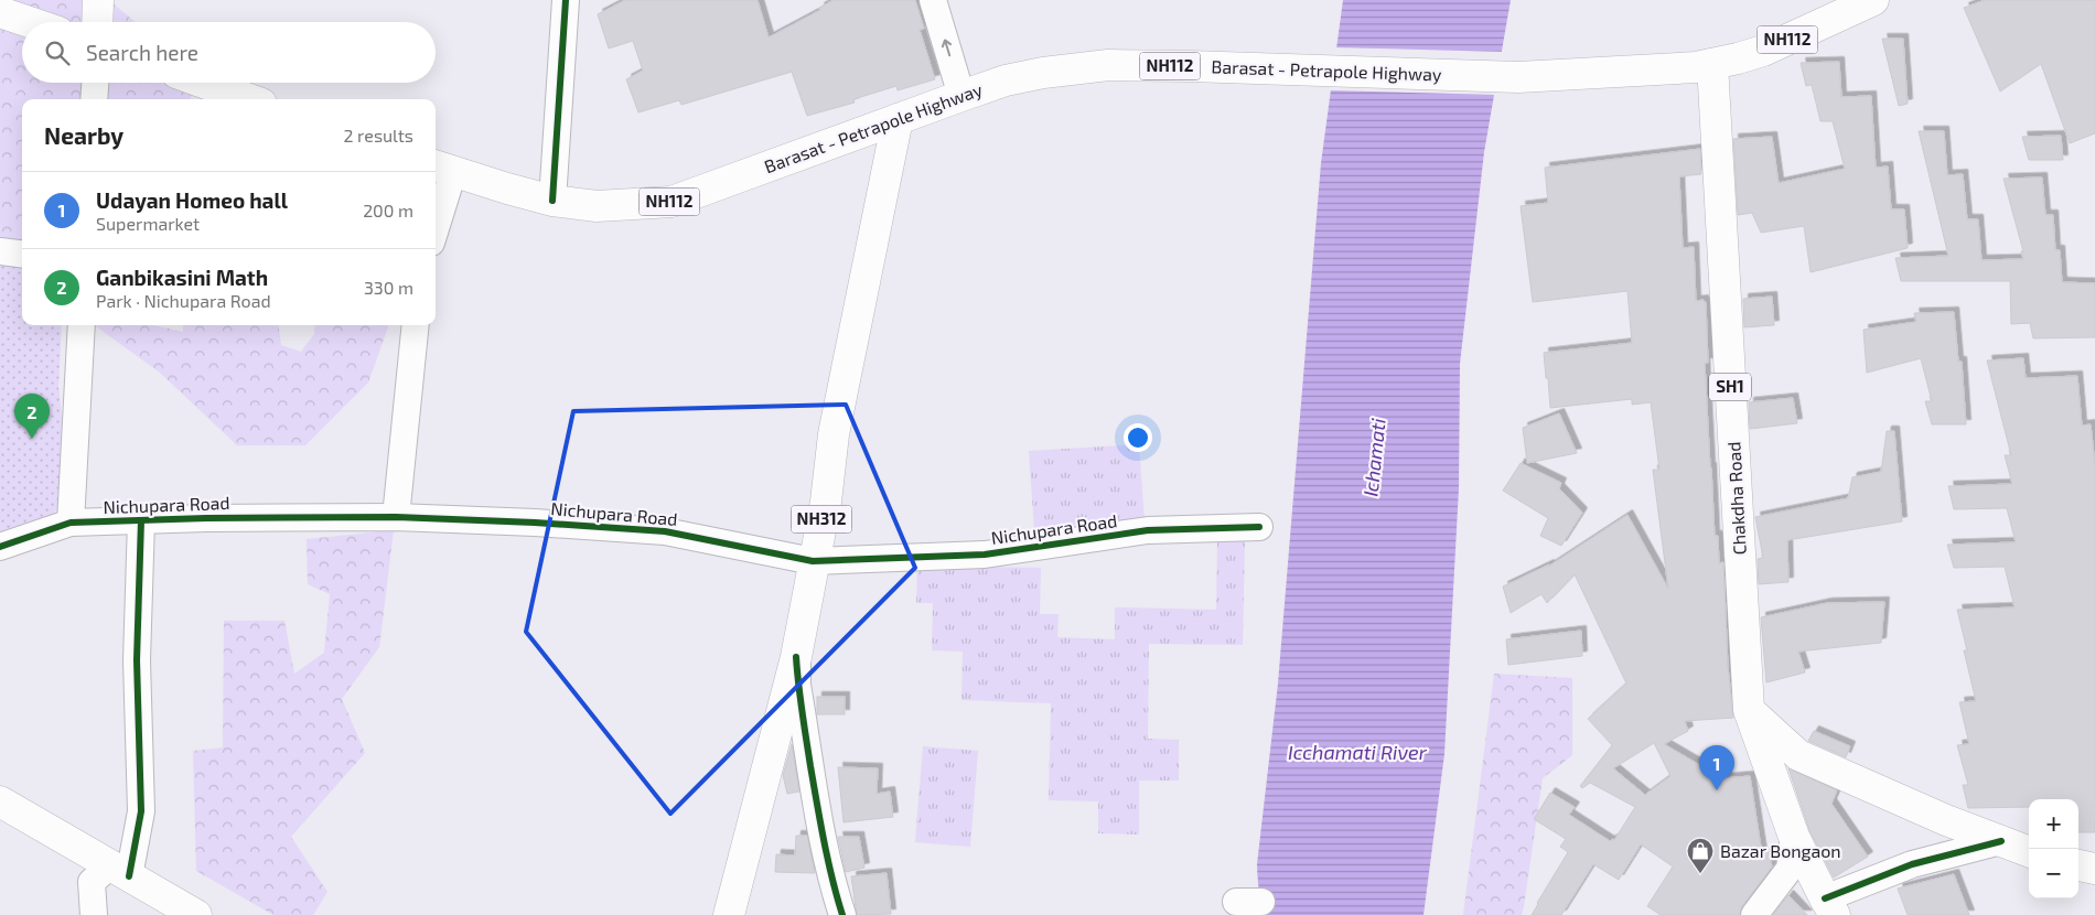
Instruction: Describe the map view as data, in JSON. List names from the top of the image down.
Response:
{
  "streets": {
    "main road": [
      "NH112",
      "Barasat - Petrapole Highway",
      "SH1",
      "Chakdha Road",
      "NH312"
    ],
    "street": ["Nichupara Road"]
  },
  "crossings": [
    ["Barasat - Petrapole Highway", "Chakdha Road"],
    ["Barasat - Petrapole Highway", "NH312"],
    ["Nichupara Road", "NH312"]
  ],
  "water": ["Ichamati", "Icchamati River"],
  "places": {
    "shop": ["Bazar Bongaon"]
  },
  "page": {
    "search": "Search here",
    "heading": ["Nearby", "2 results"],
    "list": [
      {
        "mark": "1",
        "name": "Udayan Homeo hall",
        "note": "Supermarket",
        "value": "200 m"
      },
      {
        "mark": "2",
        "name": "Ganbikasini Math",
        "note": "Park · Nichupara Road",
        "value": "330 m"
      }
    ],
    "pins": ["2", "1"],
    "map_buttons": ["+", "−"]
  }
}
